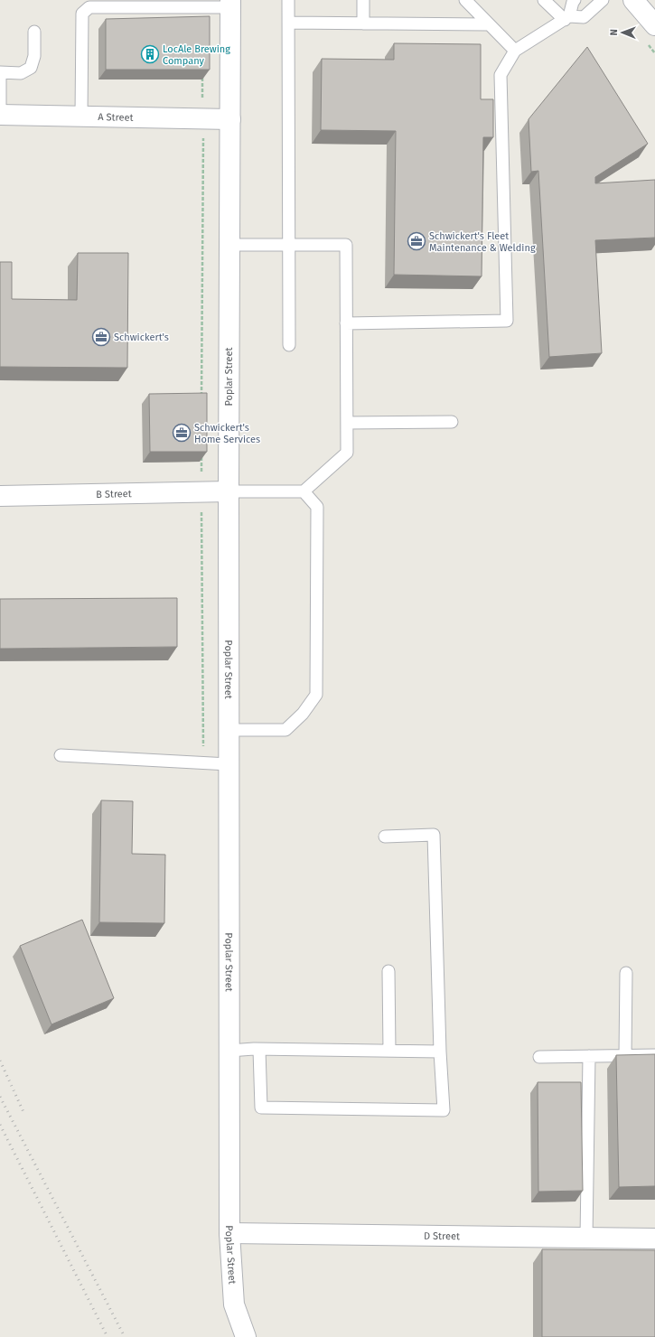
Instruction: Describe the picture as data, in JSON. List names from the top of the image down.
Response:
{
  "streets": {
    "street": [
      "A Street",
      "Poplar Street",
      "B Street",
      "D Street"
    ]
  },
  "crossings": [
    ["A Street", "Poplar Street"],
    ["Poplar Street", "B Street"],
    ["Poplar Street", "D Street"]
  ],
  "places": {
    "building": ["LocAle Brewing Company"],
    "office": ["Schwickert's Fleet Maintenance & Welding", "Schwickert's", "Schwickert's Home Services"]
  },
  "north": "left"
}
